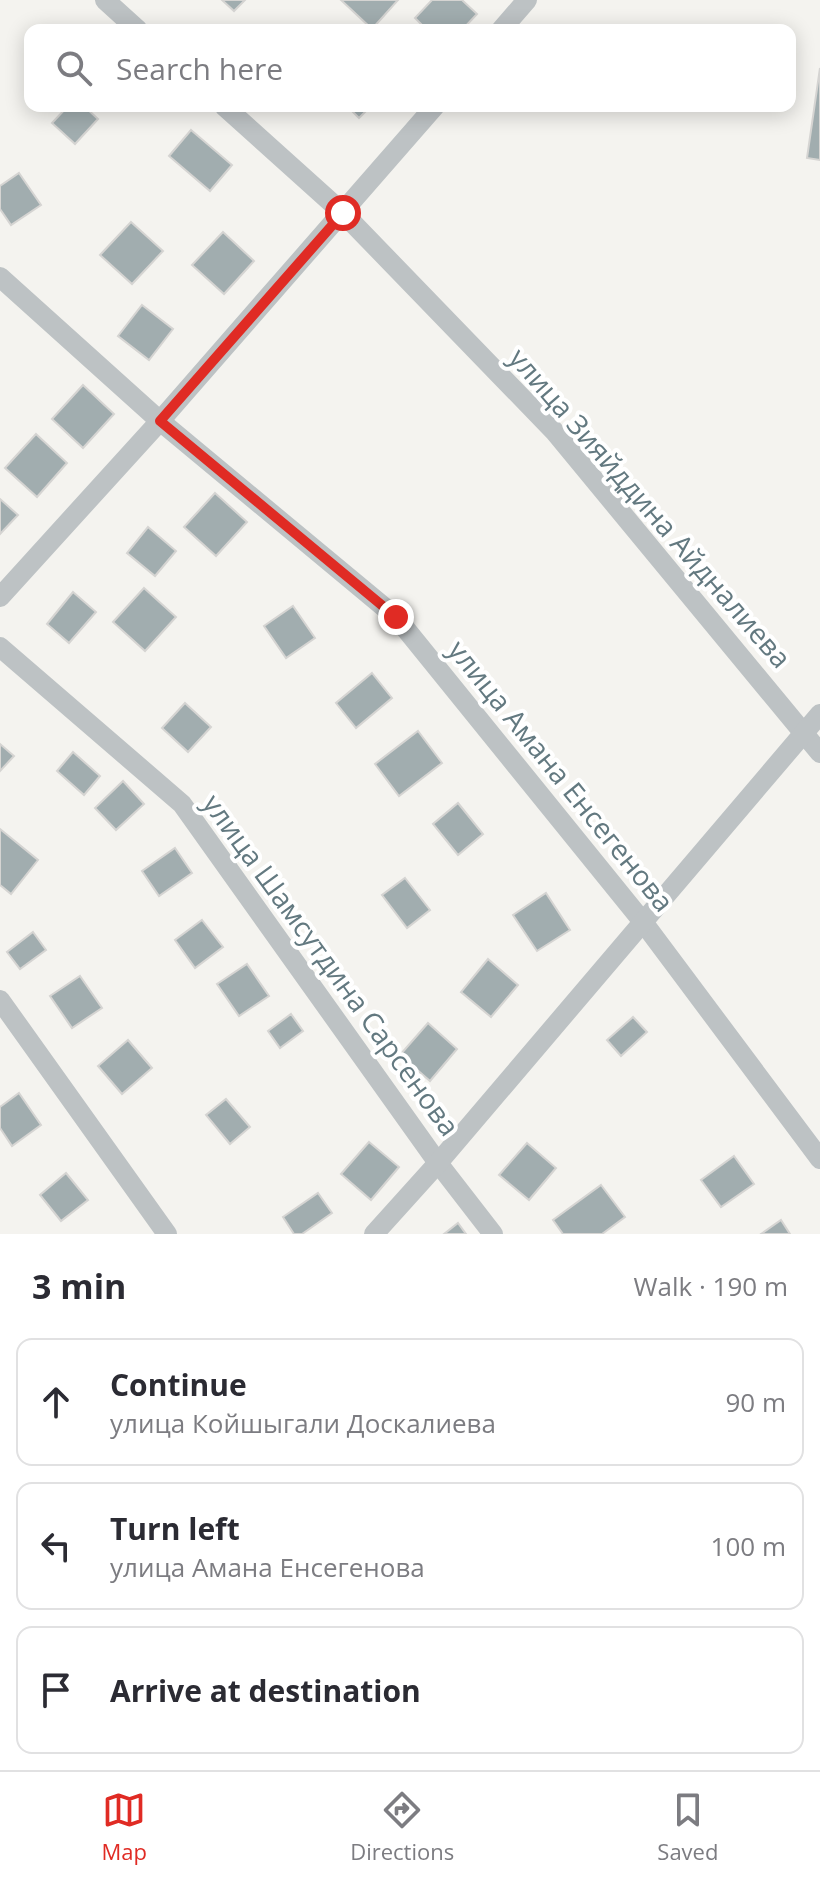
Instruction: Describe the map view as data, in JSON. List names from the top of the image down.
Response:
{
  "streets": {
    "street": ["улица Зияйддина Айдналиева", "улица Амана Енсегенова", "улица Шамсутдина Сарсенова"]
  },
  "page": {
    "search": "Search here",
    "heading": ["3 min", "Walk · 190 m"],
    "list": [
      ["Continue", "улица Койшыгали Доскалиева", "90 m"],
      ["Turn left", "улица Амана Енсегенова", "100 m"],
      "Arrive at destination"
    ],
    "nav": ["Map", "Directions", "Saved"]
  }
}
